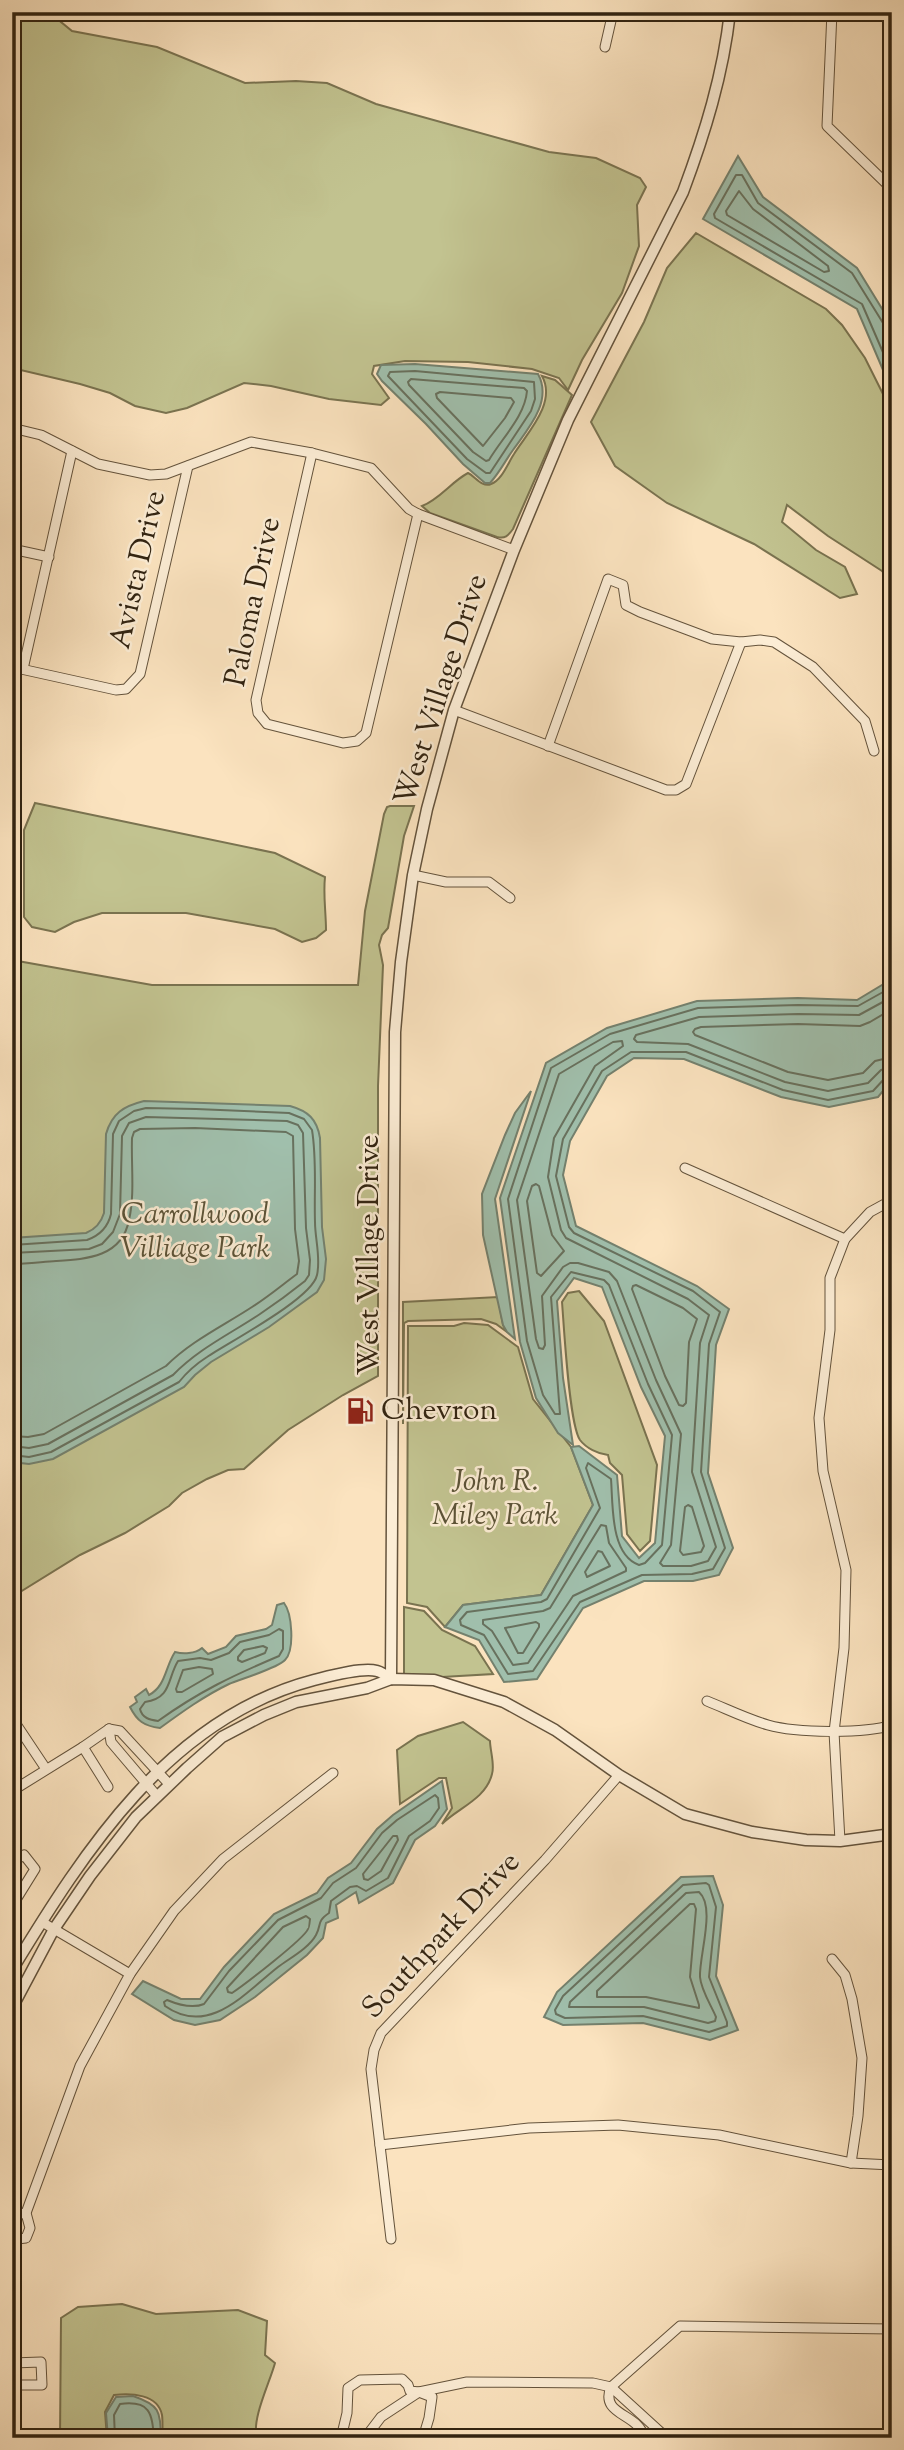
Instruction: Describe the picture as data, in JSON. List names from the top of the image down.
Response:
{
  "streets": {
    "street": [
      "Avista Drive",
      "Paloma Drive",
      "West Village Drive",
      "Southpark Drive"
    ]
  },
  "crossings": [
    ["Avista Drive", "Paloma Drive"],
    ["Avista Drive", "West Village Drive"]
  ],
  "parks": ["Carrollwood Villiage Park", "John R. Miley Park"],
  "places": {
    "fuel station": ["Chevron"]
  }
}
